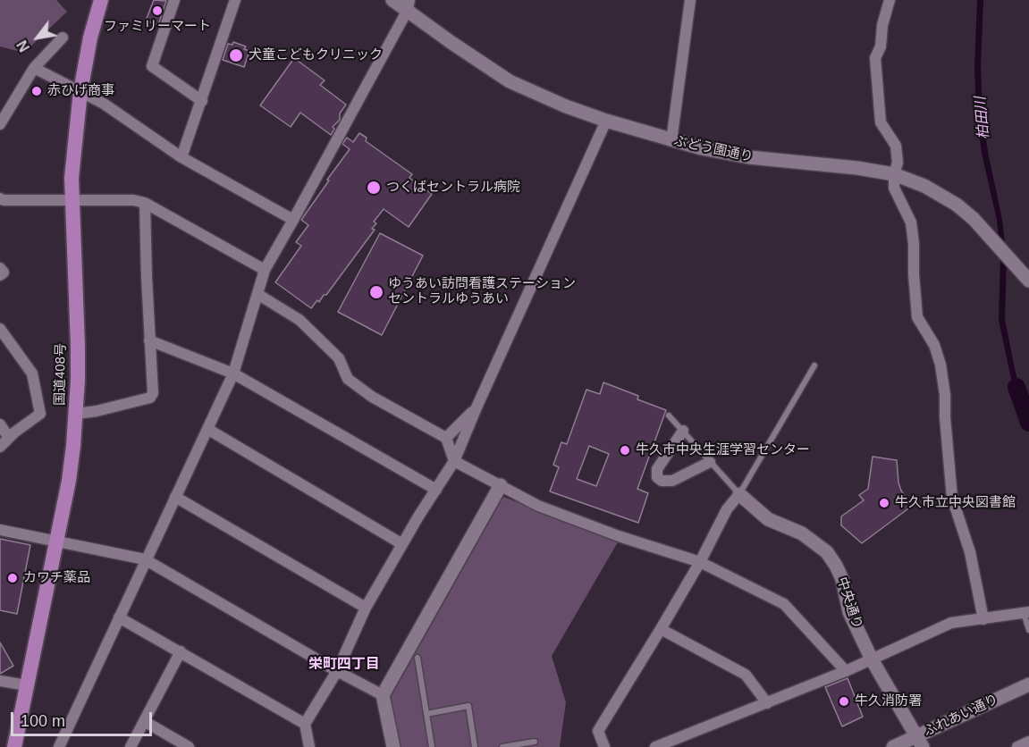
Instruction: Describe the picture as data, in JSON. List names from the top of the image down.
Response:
{
  "streets": {
    "highway": ["国道408号"],
    "street": ["ぶどう園通り", "中央通り", "ふれあい通り"]
  },
  "crossings": [
    ["中央通り", "ふれあい通り"]
  ],
  "districts": ["栄町四丁目"],
  "water": ["柏田川"],
  "places": [
    "ファミリーマート",
    "犬童こどもクリニック",
    "赤ひげ商事",
    "つくばセントラル病院",
    "ゆうあい訪問看護ステーション セントラルゆうあい",
    "牛久市中央生涯学習センター",
    "牛久市立中央図書館",
    "カワチ薬品",
    "牛久消防署"
  ],
  "scale_bar": "100 m",
  "north": "bottom left"
}
